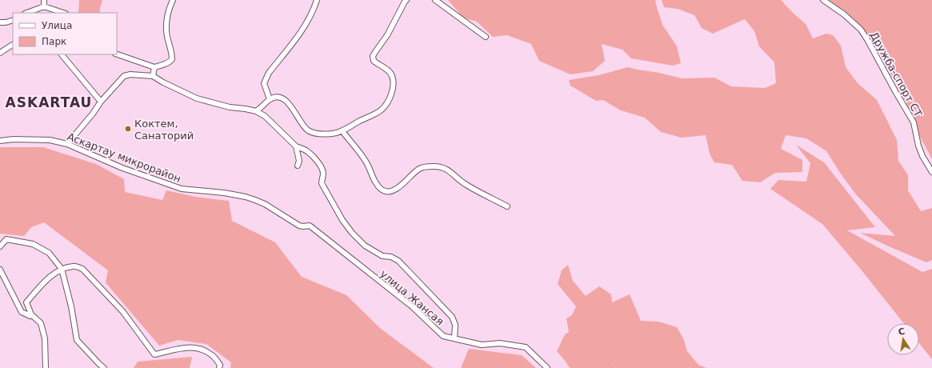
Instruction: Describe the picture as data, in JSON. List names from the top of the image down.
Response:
{
  "streets": {
    "street": ["Дружба-спорт СТ", "Аскартау микрорайон", "улица Жансая"]
  },
  "crossings": [
    ["Аскартау микрорайон", "улица Жансая"]
  ],
  "districts": ["ASKARTAU"],
  "places": ["Коктем, Санаторий"],
  "legend": ["Улица", "Парк"],
  "north": "top"
}
